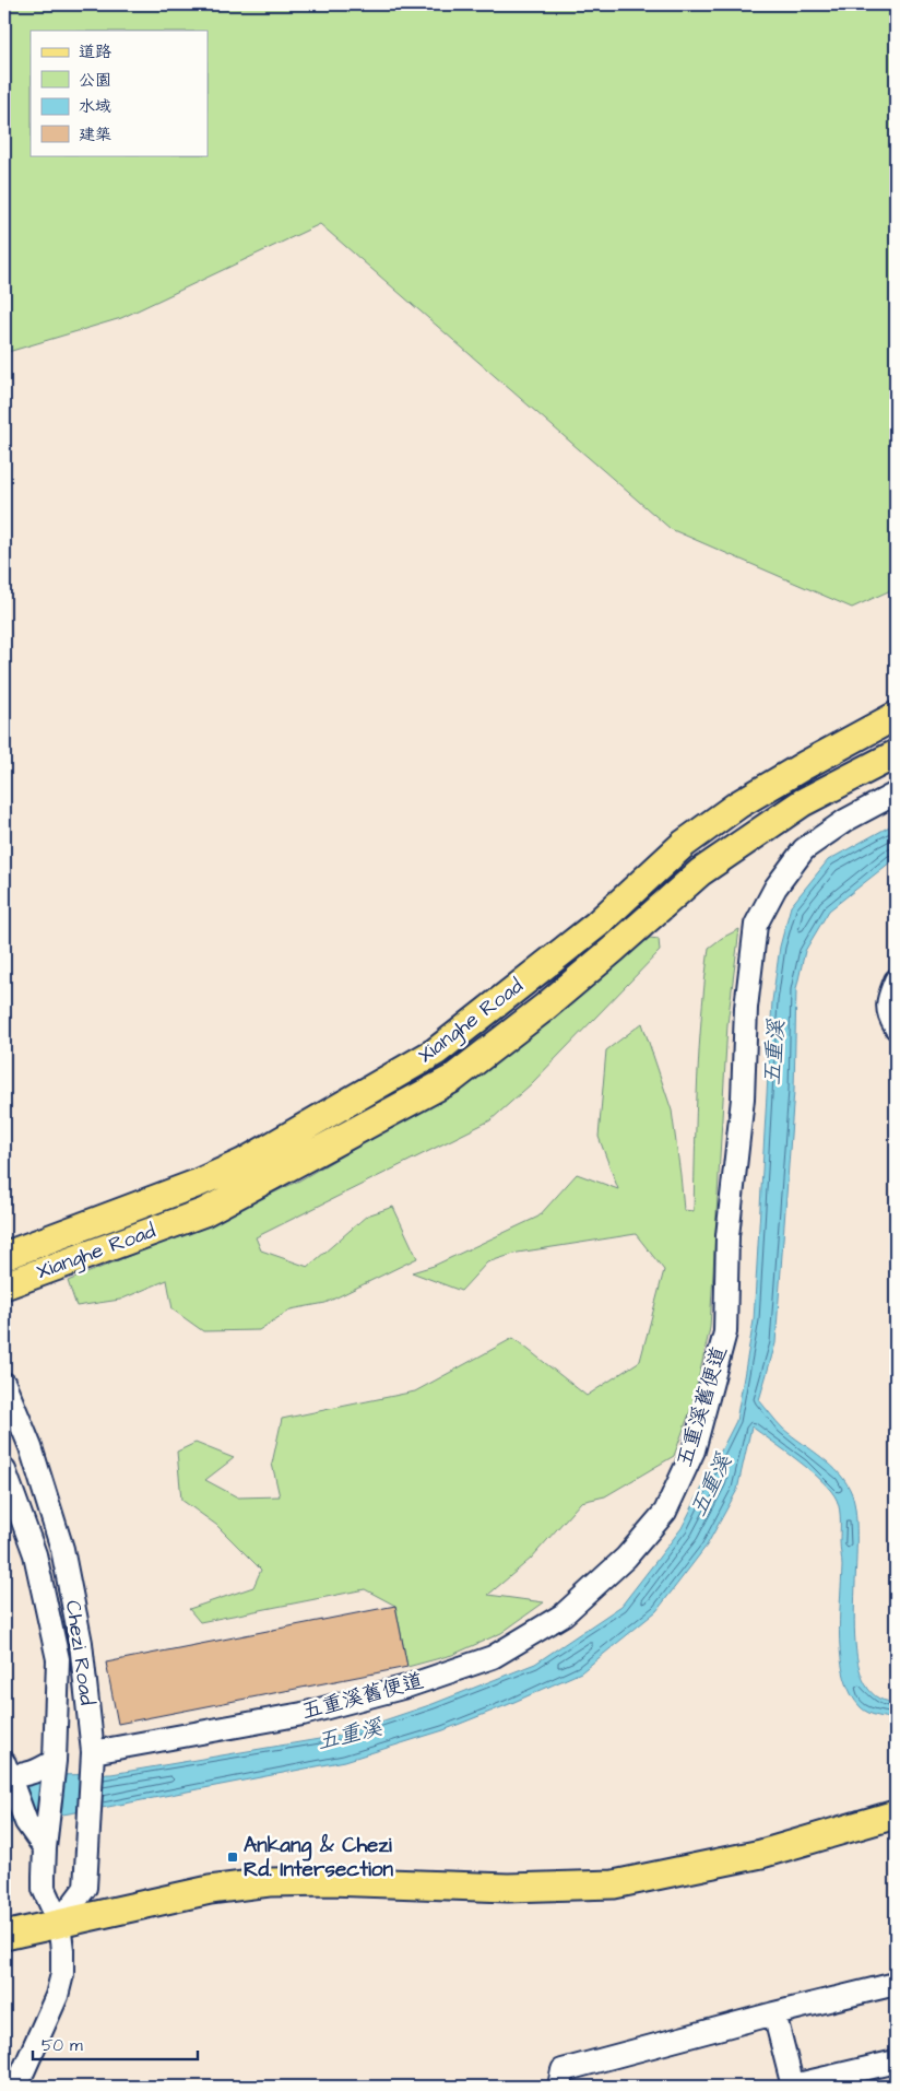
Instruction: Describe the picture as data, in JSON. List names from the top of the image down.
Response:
{
  "streets": {
    "main road": ["Xianghe Road"],
    "street": ["五重溪舊便道", "Chezi Road"]
  },
  "crossings": [
    ["五重溪舊便道", "Chezi Road"]
  ],
  "water": ["五重溪"],
  "places": {
    "transit": ["Ankang & Chezi Rd. Intersection"]
  },
  "legend": [
    "道路",
    "公園",
    "水域",
    "建築"
  ],
  "scale_bar": "50 m"
}
